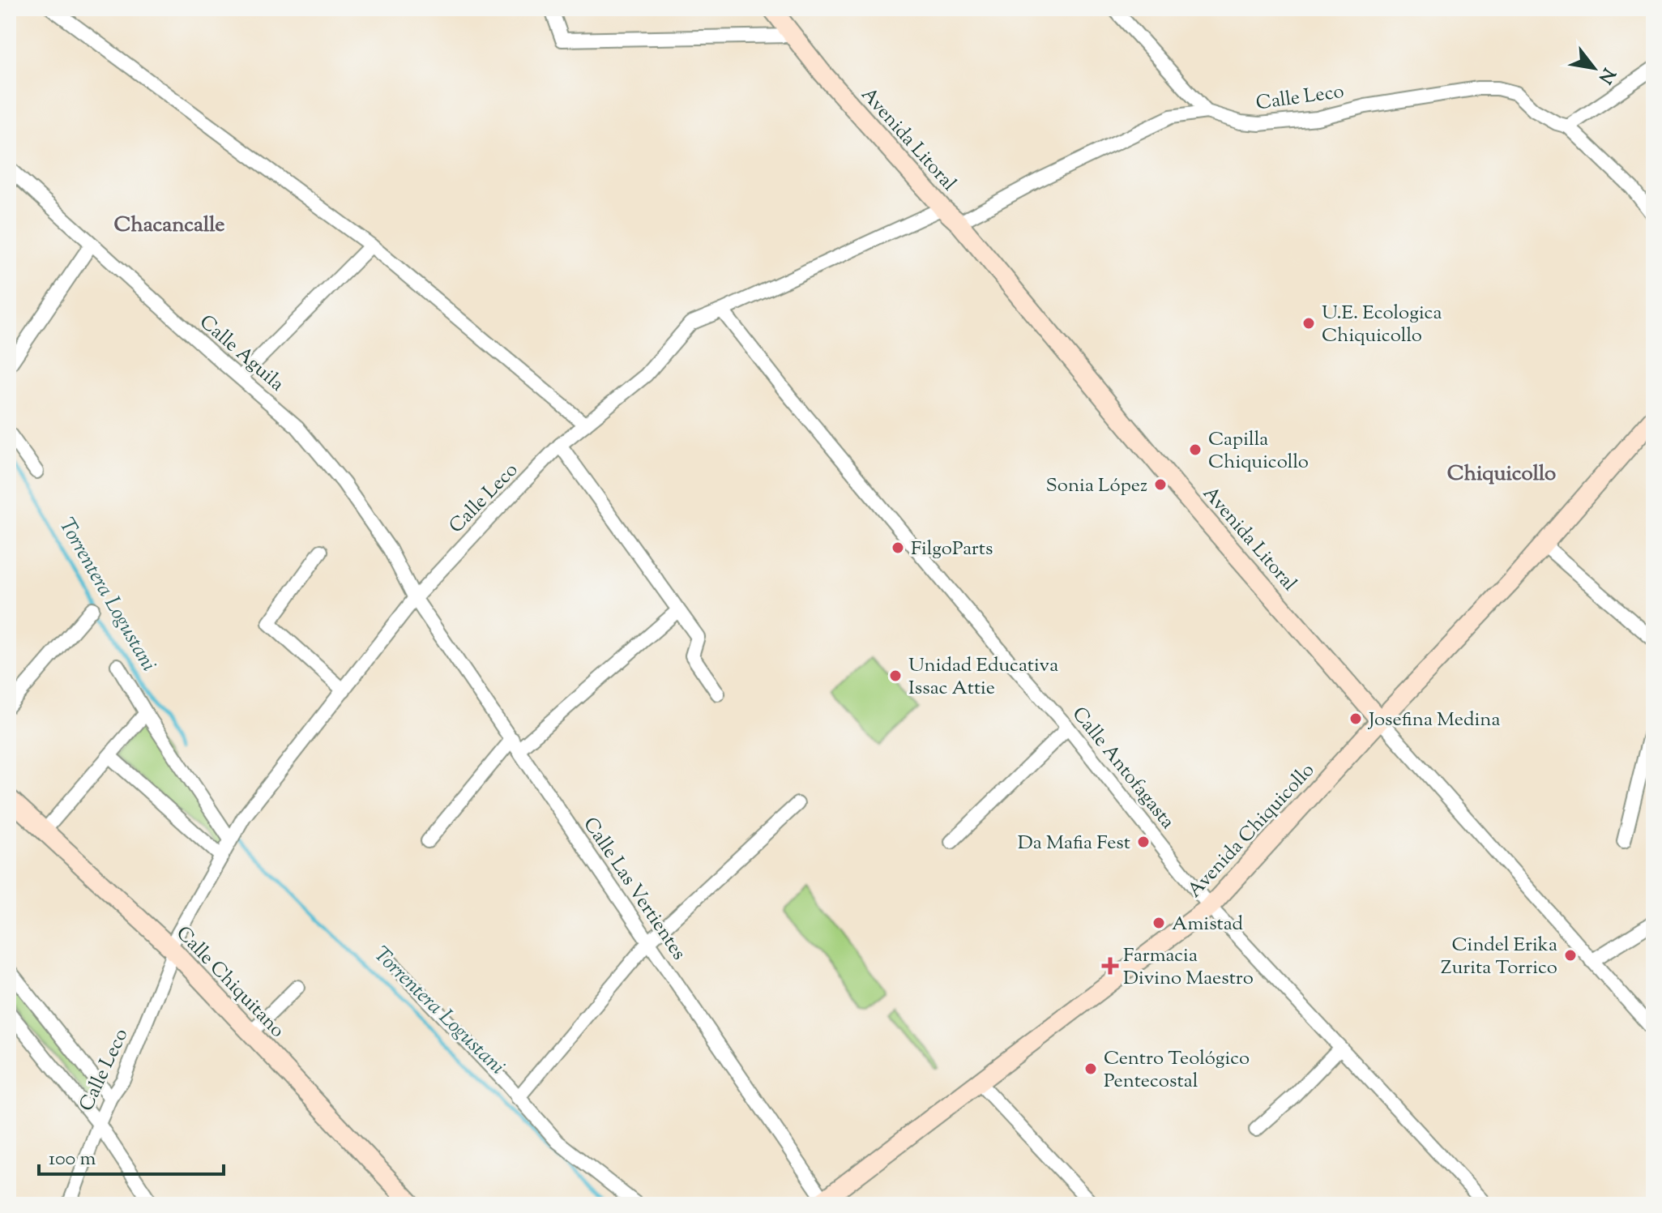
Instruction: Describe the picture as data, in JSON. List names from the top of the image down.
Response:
{
  "streets": {
    "street": [
      "Calle Leco",
      "Avenida Litoral",
      "Calle Aguila",
      "Calle Antofagasta",
      "Avenida Chiquicollo",
      "Calle Las Vertientes",
      "Calle Chiquitano"
    ]
  },
  "crossings": [
    ["Calle Leco", "Avenida Litoral"],
    ["Calle Leco", "Calle Aguila"],
    ["Calle Leco", "Calle Antofagasta"],
    ["Calle Leco", "Calle Las Vertientes"],
    ["Calle Leco", "Calle Chiquitano"],
    ["Avenida Litoral", "Avenida Chiquicollo"],
    ["Calle Aguila", "Calle Las Vertientes"],
    ["Calle Antofagasta", "Avenida Chiquicollo"],
    ["Avenida Chiquicollo", "Calle Las Vertientes"]
  ],
  "districts": ["Chacancalle", "Chiquicollo"],
  "water": ["Torrentera Logustani"],
  "places": {
    "other": [
      "U.E. Ecologica Chiquicollo",
      "Capilla Chiquicollo",
      "Sonia López",
      "FilgoParts",
      "Unidad Educativa Issac Attie",
      "Josefina Medina",
      "Da Mafia Fest",
      "Amistad",
      "Cindel Erika Zurita Torrico",
      "Centro Teológico Pentecostal"
    ],
    "health": ["Farmacia Divino Maestro"]
  },
  "scale_bar": "100 m",
  "north": "bottom right"
}
